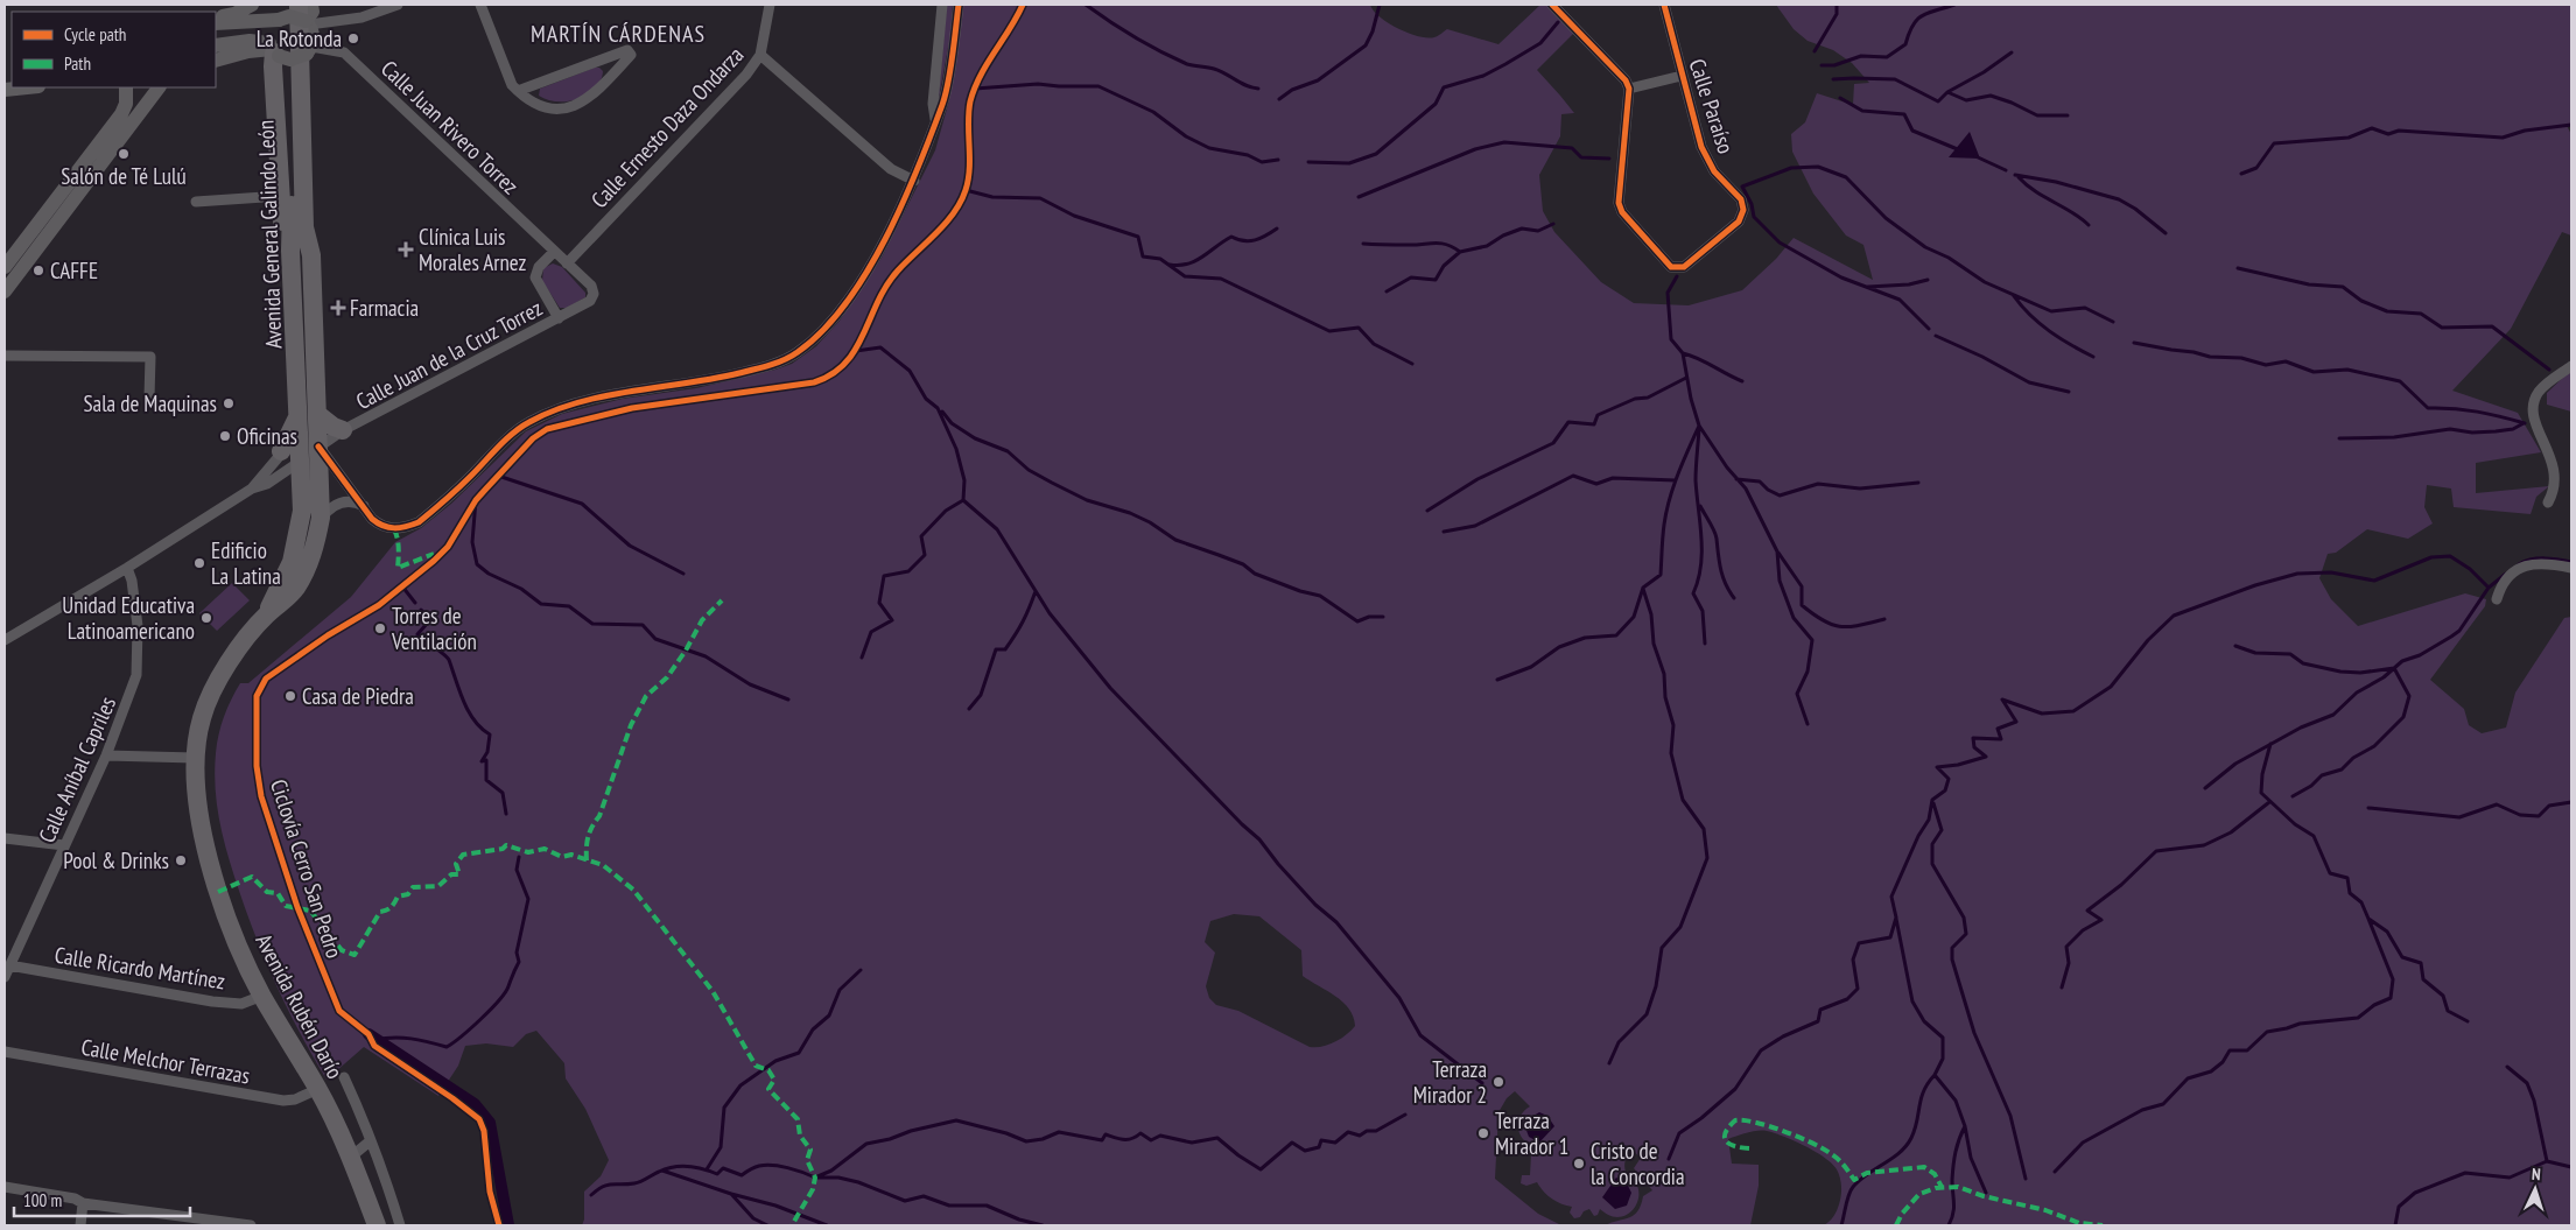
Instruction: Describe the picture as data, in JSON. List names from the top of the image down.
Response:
{
  "streets": {
    "highway": ["Avenida General Galindo León", "Avenida Rubén Darío"],
    "street": [
      "Calle Paraíso",
      "Calle Juan Rivero Torrez",
      "Calle Ernesto Daza Ondarza",
      "Calle Juan de la Cruz Torrez",
      "Calle Aníbal Capriles",
      "Calle Ricardo Martínez",
      "Calle Melchor Terrazas"
    ],
    "cycle path": ["Ciclovía Cerro San Pedro"]
  },
  "crossings": [
    ["Calle Juan Rivero Torrez", "Calle Ernesto Daza Ondarza"],
    ["Calle Juan Rivero Torrez", "Calle Juan de la Cruz Torrez"],
    ["Avenida General Galindo León", "Calle Juan de la Cruz Torrez"],
    ["Avenida General Galindo León", "Avenida Rubén Darío"],
    ["Calle Juan de la Cruz Torrez", "Calle Aníbal Capriles"],
    ["Calle Juan de la Cruz Torrez", "Avenida Rubén Darío"],
    ["Calle Aníbal Capriles", "Calle Ricardo Martínez"],
    ["Calle Ricardo Martínez", "Avenida Rubén Darío"],
    ["Avenida Rubén Darío", "Calle Melchor Terrazas"]
  ],
  "districts": ["MARTÍN CÁRDENAS"],
  "places": {
    "other": [
      "La Rotonda",
      "Salón de Té Lulú",
      "CAFFE",
      "Sala de Maquinas",
      "Oficinas",
      "Edificio La Latina",
      "Unidad Educativa Latinoamericano",
      "Torres de Ventilación",
      "Casa de Piedra",
      "Pool & Drinks",
      "Terraza Mirador 2",
      "Terraza Mirador 1",
      "Cristo de la Concordia"
    ],
    "health": ["Clínica Luis Morales Arnez", "Farmacia"]
  },
  "legend": ["Cycle path", "Path"],
  "scale_bar": "100 m",
  "north": "top"
}
